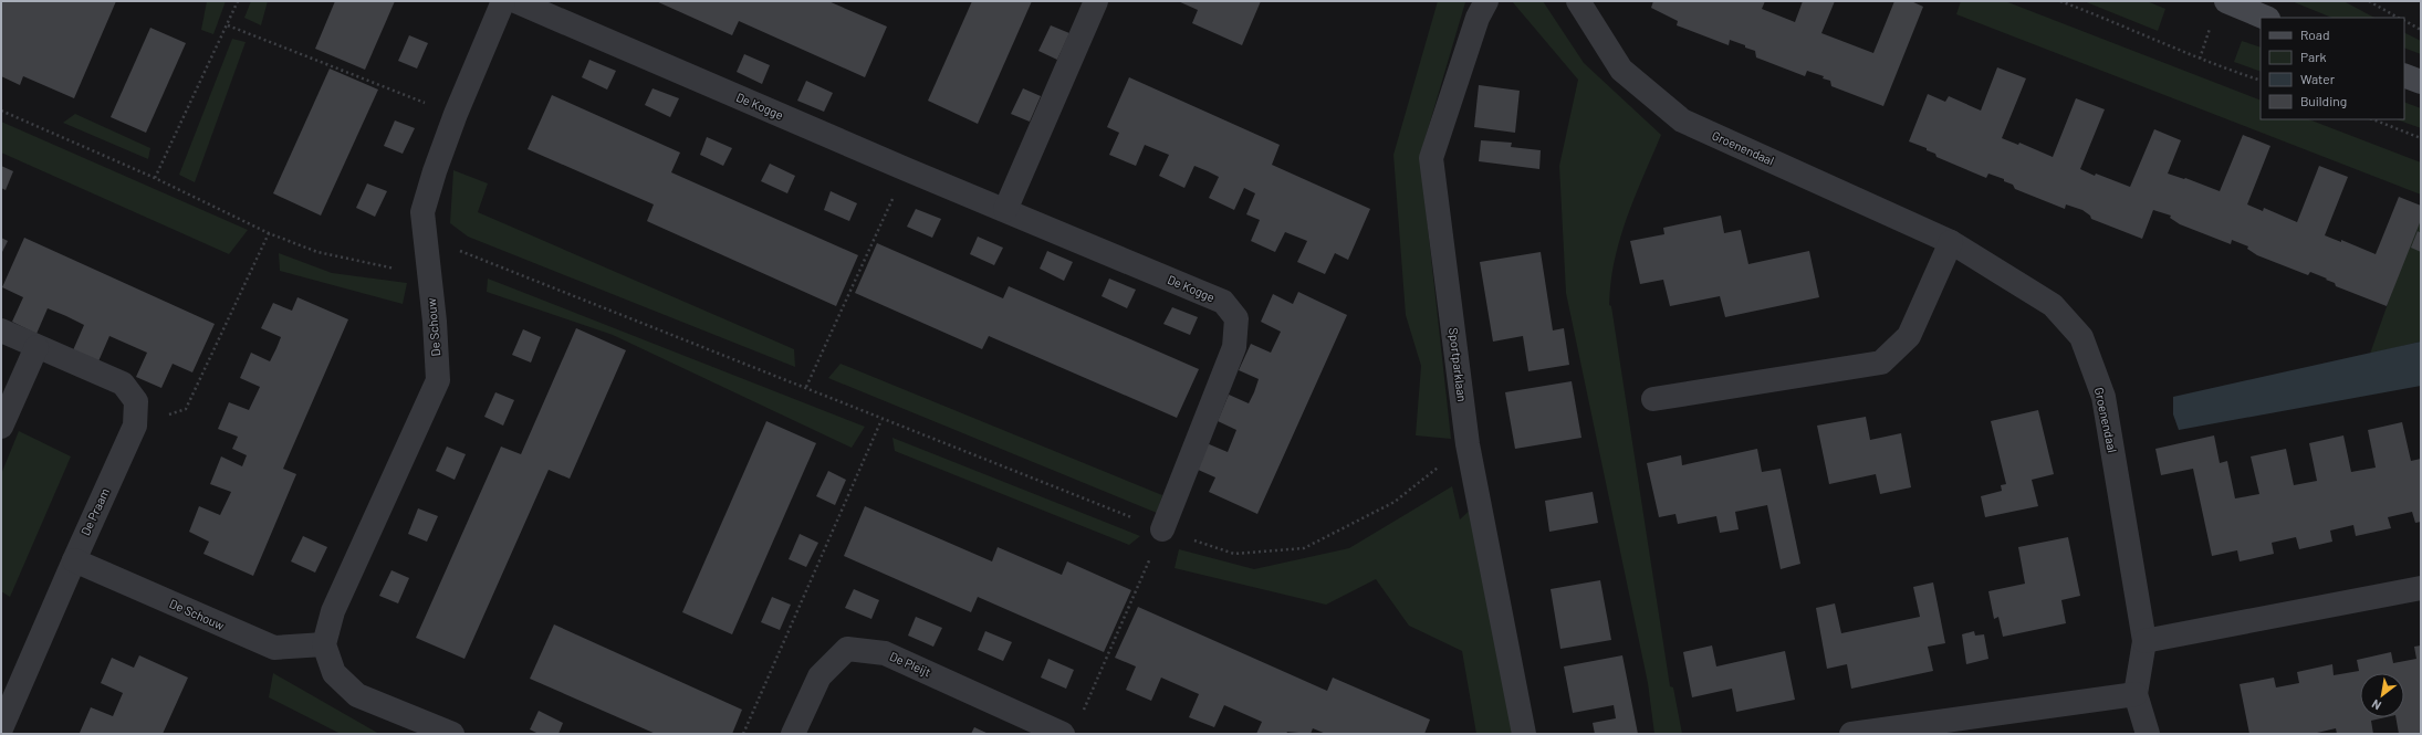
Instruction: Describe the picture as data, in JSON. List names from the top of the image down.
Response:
{
  "streets": {
    "street": [
      "De Kogge",
      "Groenendaal",
      "De Schouw",
      "Sportparklaan",
      "De Praam",
      "De Pleijt"
    ]
  },
  "crossings": [
    ["De Schouw", "De Praam"]
  ],
  "legend": [
    "Road",
    "Park",
    "Water",
    "Building"
  ],
  "north": "bottom left"
}
